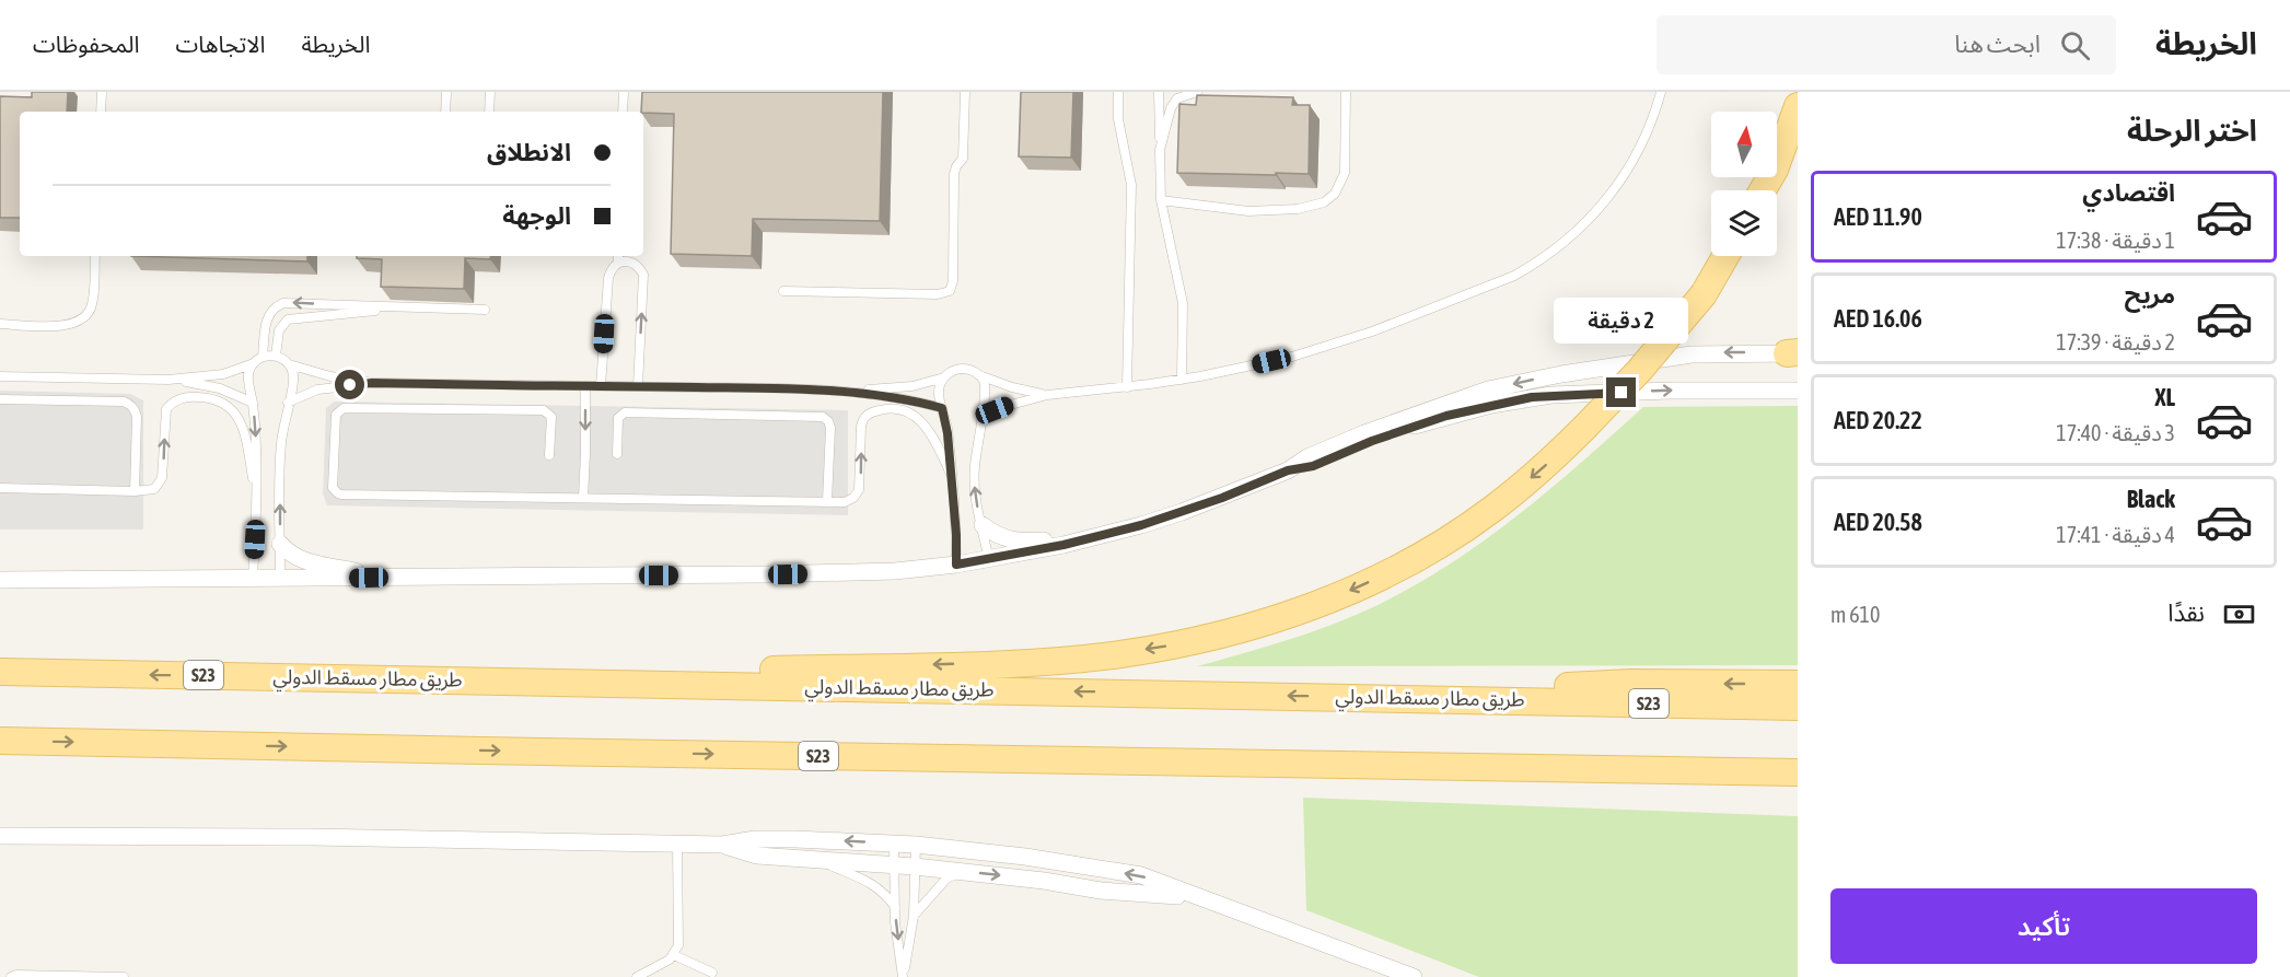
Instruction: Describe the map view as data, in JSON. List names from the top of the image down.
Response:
{
  "streets": {
    "main road": ["S23", "طريق مطار مسقط الدولي"]
  },
  "north": "top",
  "page": {
    "header": "الخريطة",
    "search": "ابحث هنا",
    "nav": ["الخريطة", "الاتجاهات", "المحفوظات"],
    "heading": "اختر الرحلة",
    "banner": ["الانطلاق", "الوجهة"],
    "list": [
      {
        "name": "اقتصادي",
        "note": "1 دقيقة · 17:38",
        "value": "AED 11.90"
      },
      {
        "name": "مريح",
        "note": "2 دقيقة · 17:39",
        "value": "AED 16.06"
      },
      {
        "name": "XL",
        "note": "3 دقيقة · 17:40",
        "value": "AED 20.22"
      },
      {
        "name": "Black",
        "note": "4 دقيقة · 17:41",
        "value": "AED 20.58"
      }
    ],
    "bubble": "2 دقيقة",
    "pay": ["نقدًا", "610 m"],
    "buttons": "تأكيد"
  }
}
